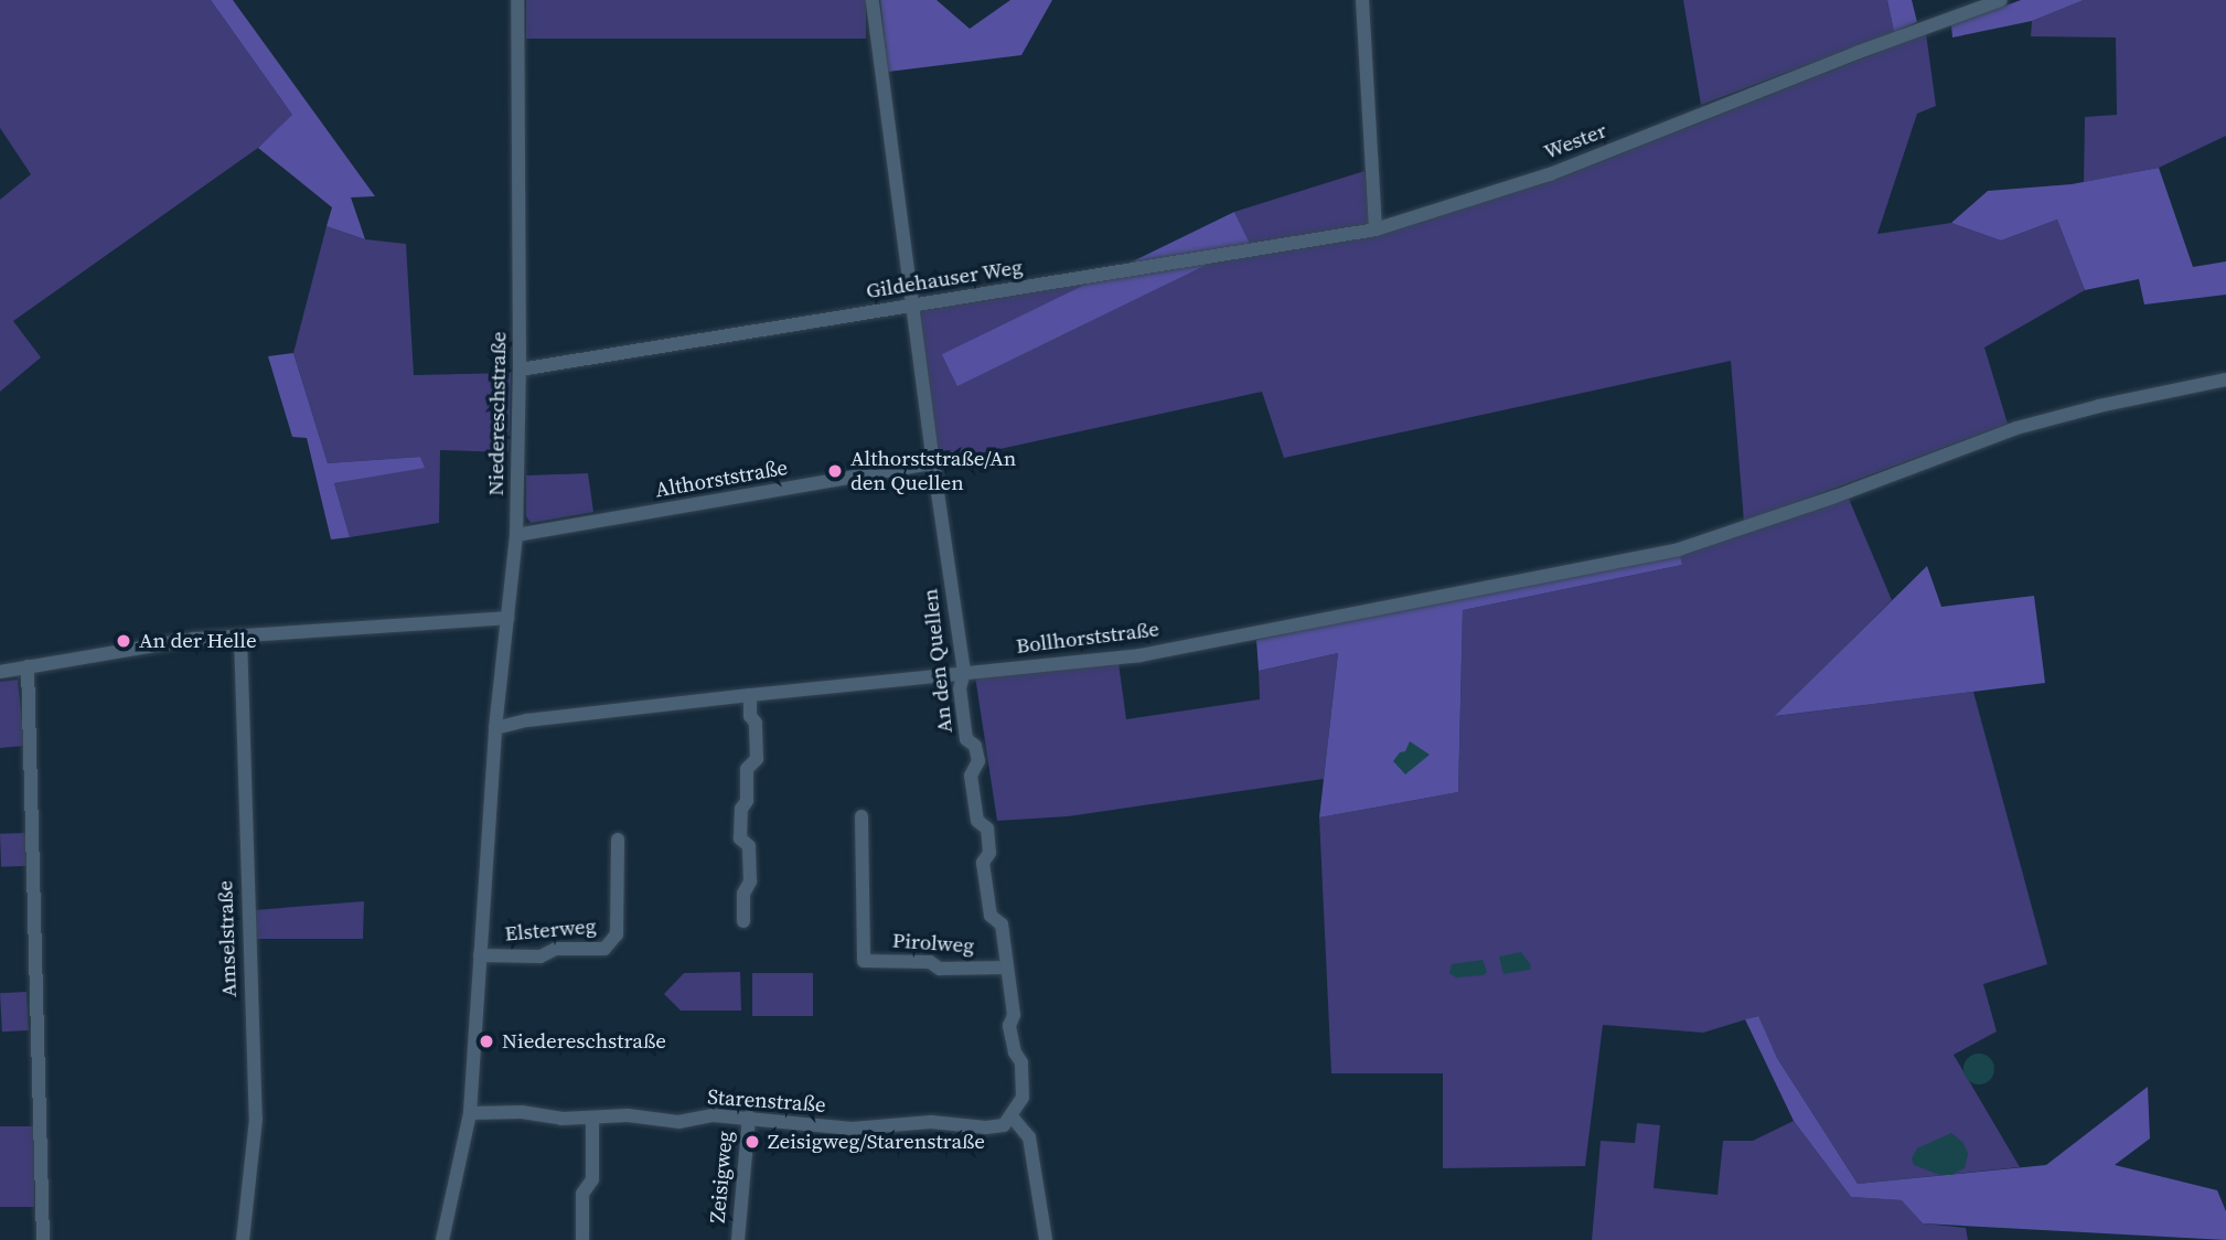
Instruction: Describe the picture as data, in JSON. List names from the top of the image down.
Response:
{
  "streets": {
    "street": [
      "Wester",
      "Gildehauser Weg",
      "Niedereschstraße",
      "Althorststraße",
      "Bollhorststraße",
      "An den Quellen",
      "Elsterweg",
      "Amselstraße",
      "Pirolweg",
      "Starenstraße",
      "Zeisigweg"
    ]
  },
  "crossings": [
    ["Wester", "Gildehauser Weg"],
    ["Gildehauser Weg", "Niedereschstraße"],
    ["Gildehauser Weg", "An den Quellen"],
    ["Niedereschstraße", "Althorststraße"],
    ["Niedereschstraße", "Bollhorststraße"],
    ["Niedereschstraße", "Elsterweg"],
    ["Niedereschstraße", "Starenstraße"],
    ["Althorststraße", "An den Quellen"],
    ["Bollhorststraße", "An den Quellen"],
    ["An den Quellen", "Pirolweg"],
    ["An den Quellen", "Starenstraße"],
    ["Starenstraße", "Zeisigweg"]
  ],
  "places": [
    "Althorststraße/An den Quellen",
    "An der Helle",
    "Niedereschstraße",
    "Zeisigweg/Starenstraße"
  ]
}
